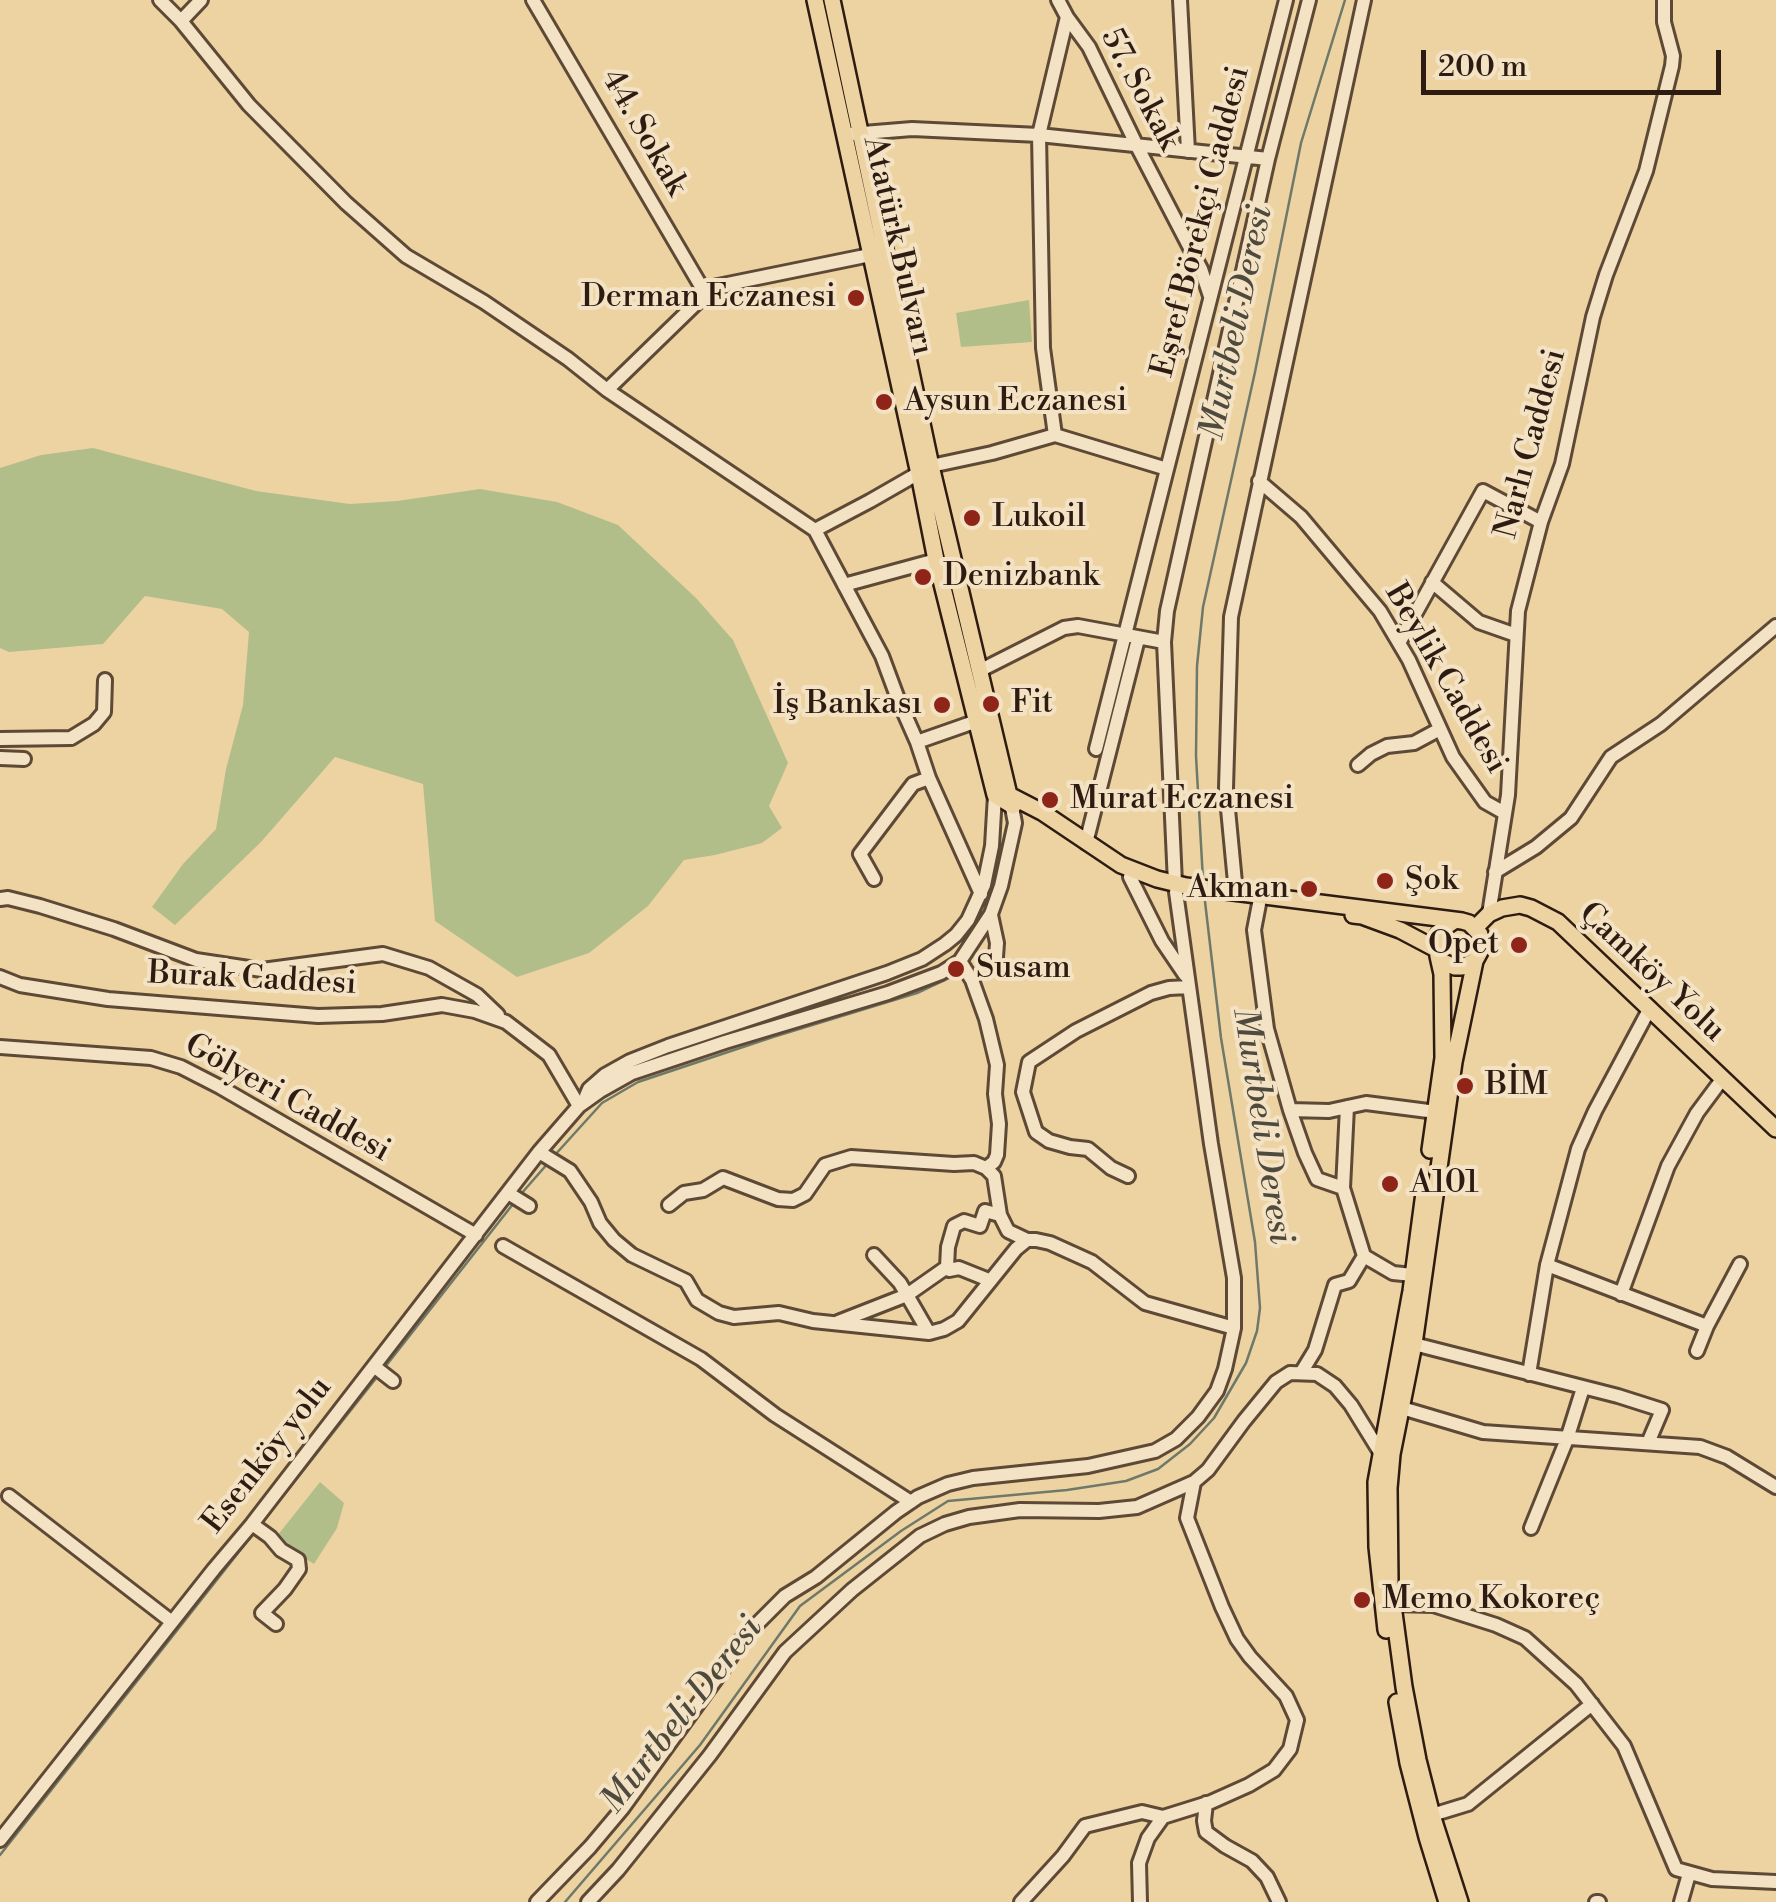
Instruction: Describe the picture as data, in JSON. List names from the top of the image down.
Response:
{
  "streets": {
    "main road": ["Atatürk Bulvarı", "Çamköy Yolu"],
    "street": [
      "57. Sokak",
      "44. Sokak",
      "Eşref Börekçi Caddesi",
      "Narlı Caddesi",
      "Beylik Caddesi",
      "Burak Caddesi",
      "Gölyeri Caddesi",
      "Esenköy yolu"
    ]
  },
  "crossings": [
    ["57. Sokak", "Eşref Börekçi Caddesi"],
    ["Narlı Caddesi", "Beylik Caddesi"],
    ["Narlı Caddesi", "Çamköy Yolu"],
    ["Burak Caddesi", "Esenköy yolu"],
    ["Gölyeri Caddesi", "Esenköy yolu"]
  ],
  "water": ["Murtbeli Deresi"],
  "places": [
    "Derman Eczanesi",
    "Aysun Eczanesi",
    "Lukoil",
    "Denizbank",
    "Fit",
    "İş Bankası",
    "Murat Eczanesi",
    "Şok",
    "Akman",
    "Opet",
    "Susam",
    "BİM",
    "A101",
    "Memo Kokoreç"
  ],
  "scale_bar": "200 m"
}
